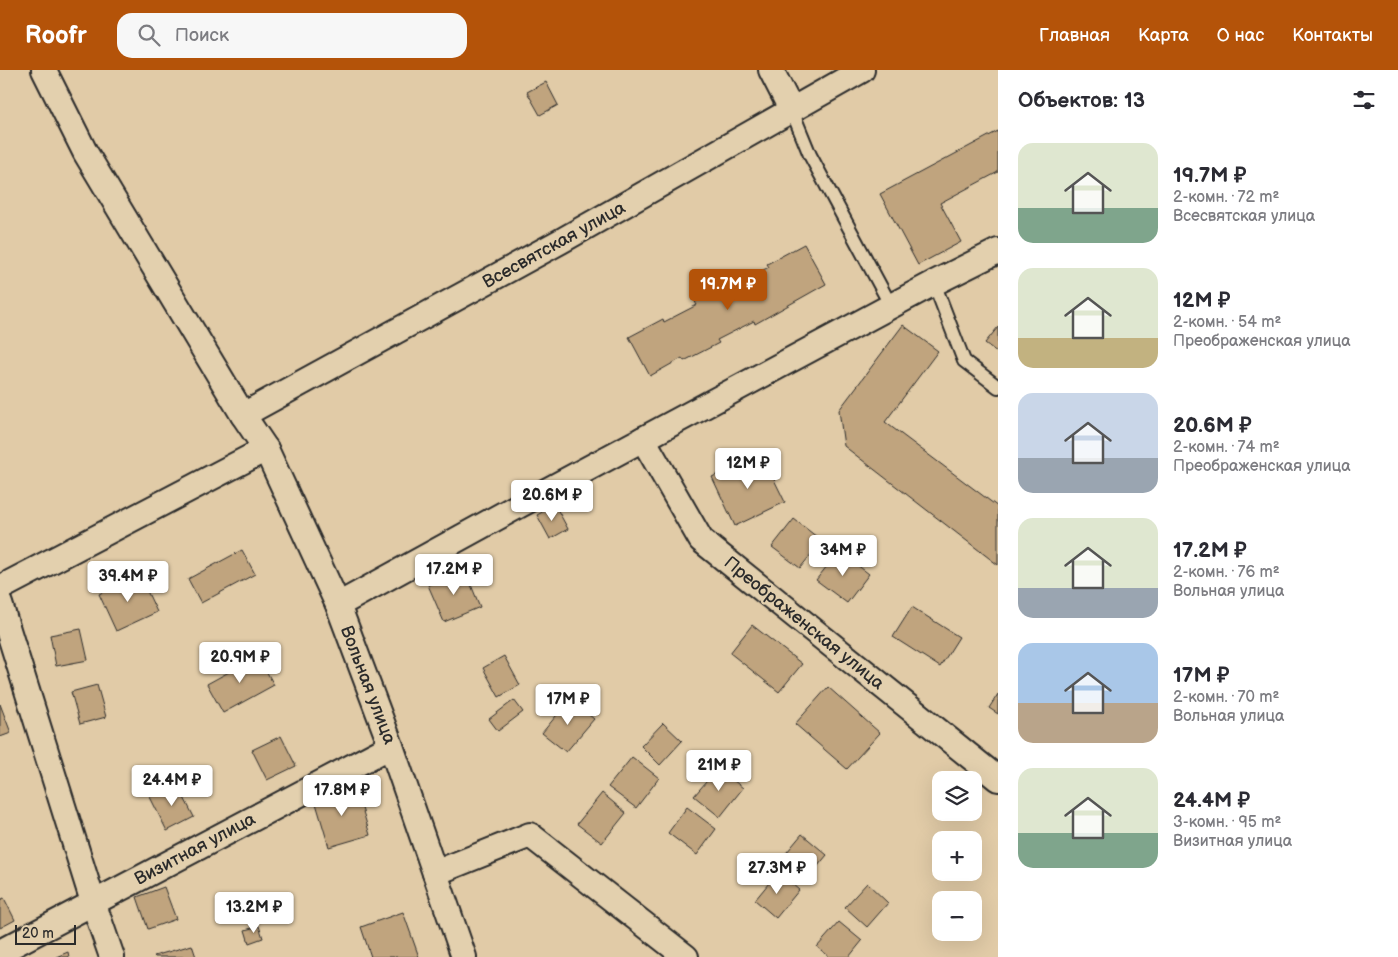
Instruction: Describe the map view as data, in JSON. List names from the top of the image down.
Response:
{
  "streets": {
    "street": [
      "Всесвятская улица",
      "Преображенская улица",
      "Вольная улица",
      "Визитная улица"
    ]
  },
  "crossings": [
    ["Всесвятская улица", "Вольная улица"],
    ["Вольная улица", "Визитная улица"]
  ],
  "scale_bar": "20 m",
  "page": {
    "header": "Roofr",
    "search": "Поиск",
    "nav": [
      "Главная",
      "Карта",
      "О нас",
      "Контакты"
    ],
    "heading": "Объектов: 13",
    "list": [
      {
        "name": "19.7M ₽",
        "note": "2-комн. · 72 m² · Всесвятская улица"
      },
      {
        "name": "12M ₽",
        "note": "2-комн. · 54 m² · Преображенская улица"
      },
      {
        "name": "20.6M ₽",
        "note": "2-комн. · 74 m² · Преображенская улица"
      },
      {
        "name": "17.2M ₽",
        "note": "2-комн. · 76 m² · Вольная улица"
      },
      {
        "name": "17M ₽",
        "note": "2-комн. · 70 m² · Вольная улица"
      },
      {
        "name": "24.4M ₽",
        "note": "3-комн. · 95 m² · Визитная улица"
      }
    ],
    "price": [
      "19.7M ₽",
      "12M ₽",
      "20.6M ₽",
      "34M ₽",
      "17.2M ₽",
      "39.4M ₽",
      "20.9M ₽",
      "17M ₽",
      "21M ₽",
      "24.4M ₽",
      "17.8M ₽",
      "27.3M ₽",
      "13.2M ₽"
    ],
    "map_buttons": ["+", "−"],
    "scale": "20 m"
  }
}
